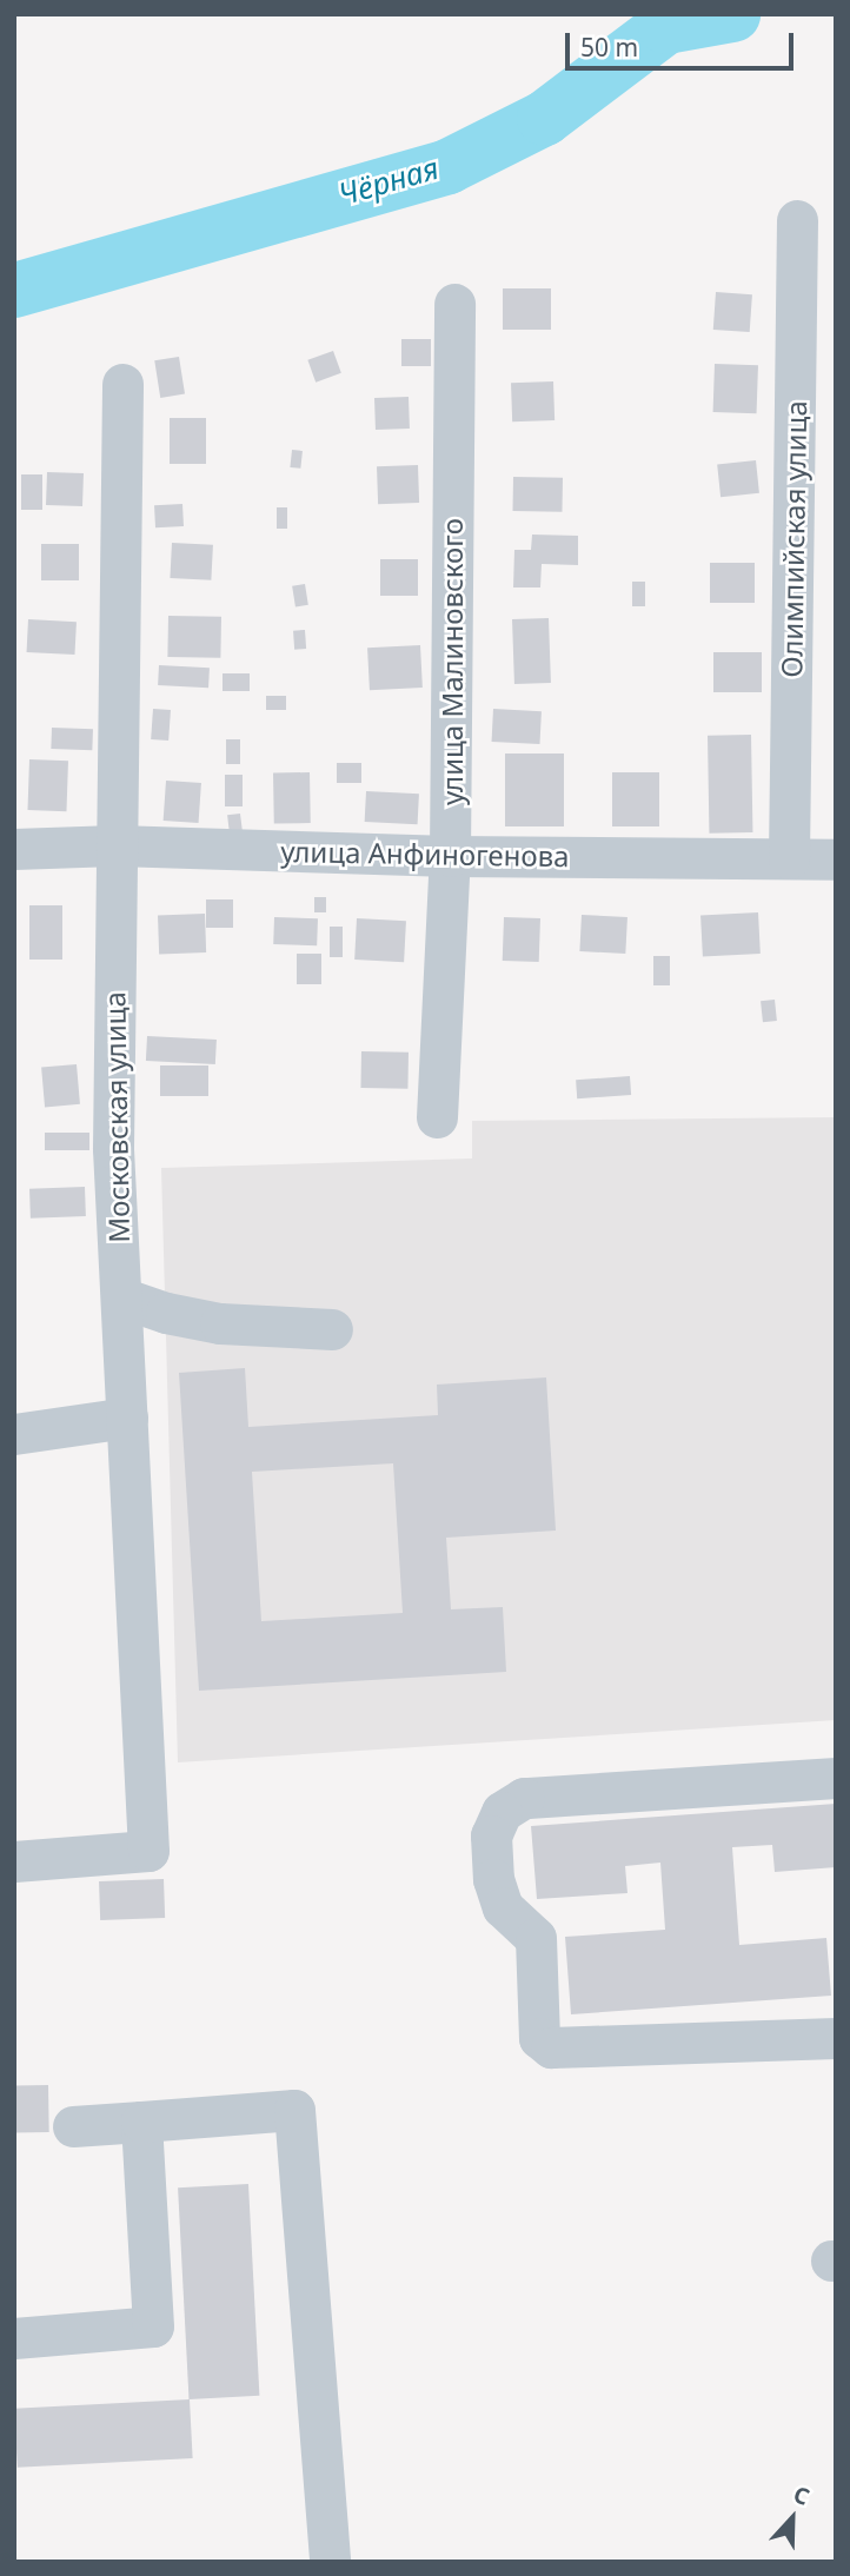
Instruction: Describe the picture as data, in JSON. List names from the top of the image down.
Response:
{
  "streets": {
    "street": [
      "Олимпийская улица",
      "улица Малиновского",
      "улица Анфиногенова",
      "Московская улица"
    ]
  },
  "crossings": [
    ["Олимпийская улица", "улица Анфиногенова"],
    ["улица Малиновского", "улица Анфиногенова"],
    ["улица Анфиногенова", "Московская улица"]
  ],
  "water": ["Чёрная"],
  "scale_bar": "50 m",
  "north": "top"
}
